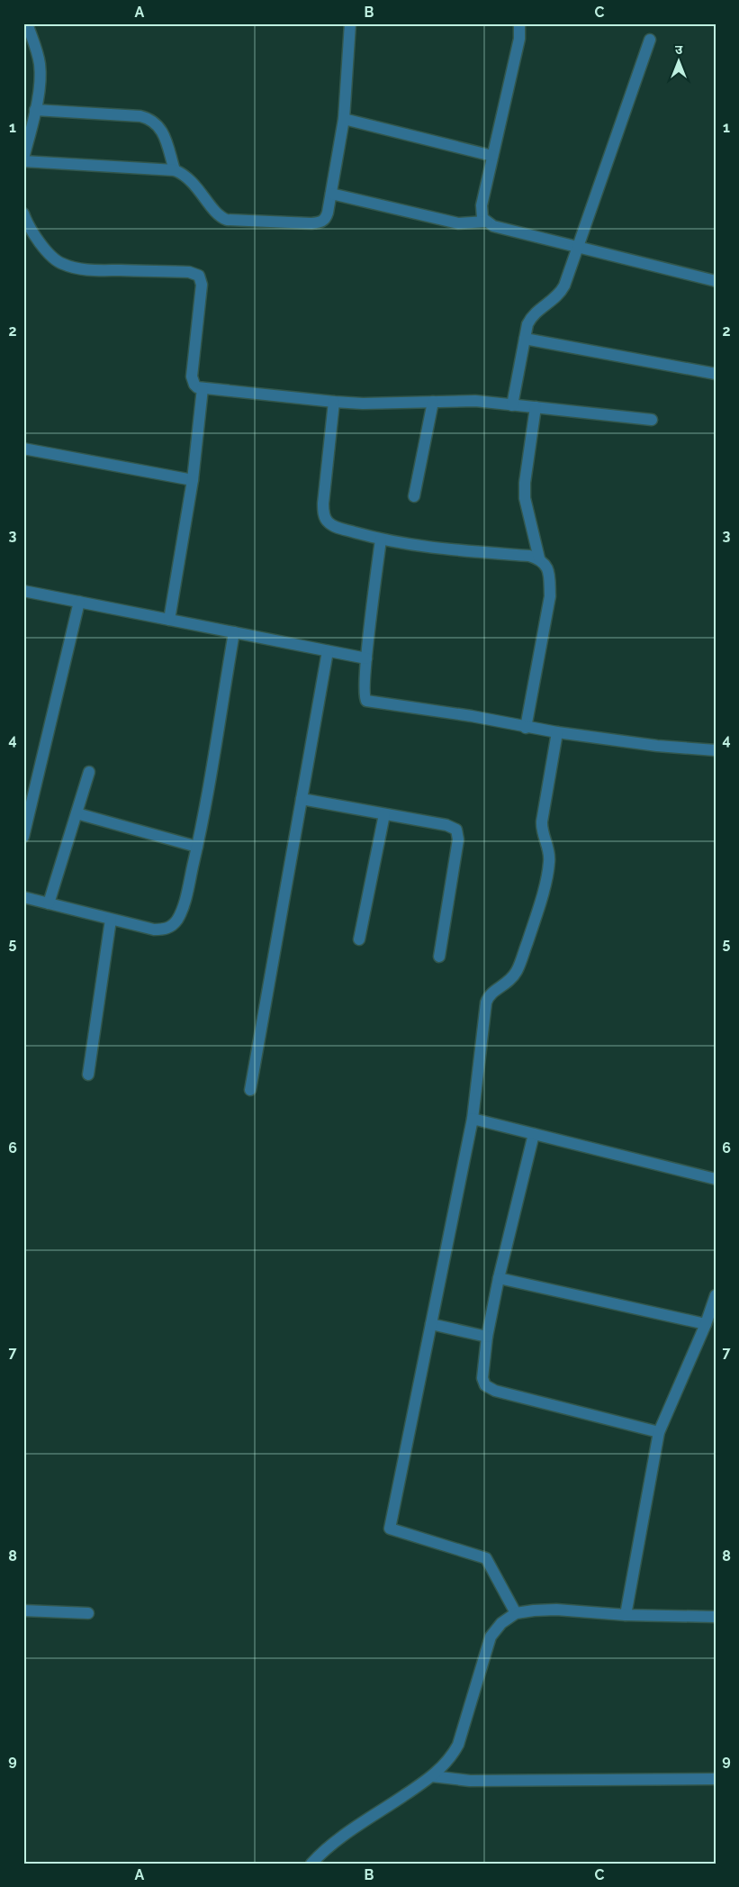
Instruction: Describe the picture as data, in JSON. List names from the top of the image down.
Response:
{
  "north": "top",
  "grid": {
    "columns": ["A", "B", "C"],
    "rows": [
      "1",
      "2",
      "3",
      "4",
      "5",
      "6",
      "7",
      "8",
      "9"
    ]
  }
}
